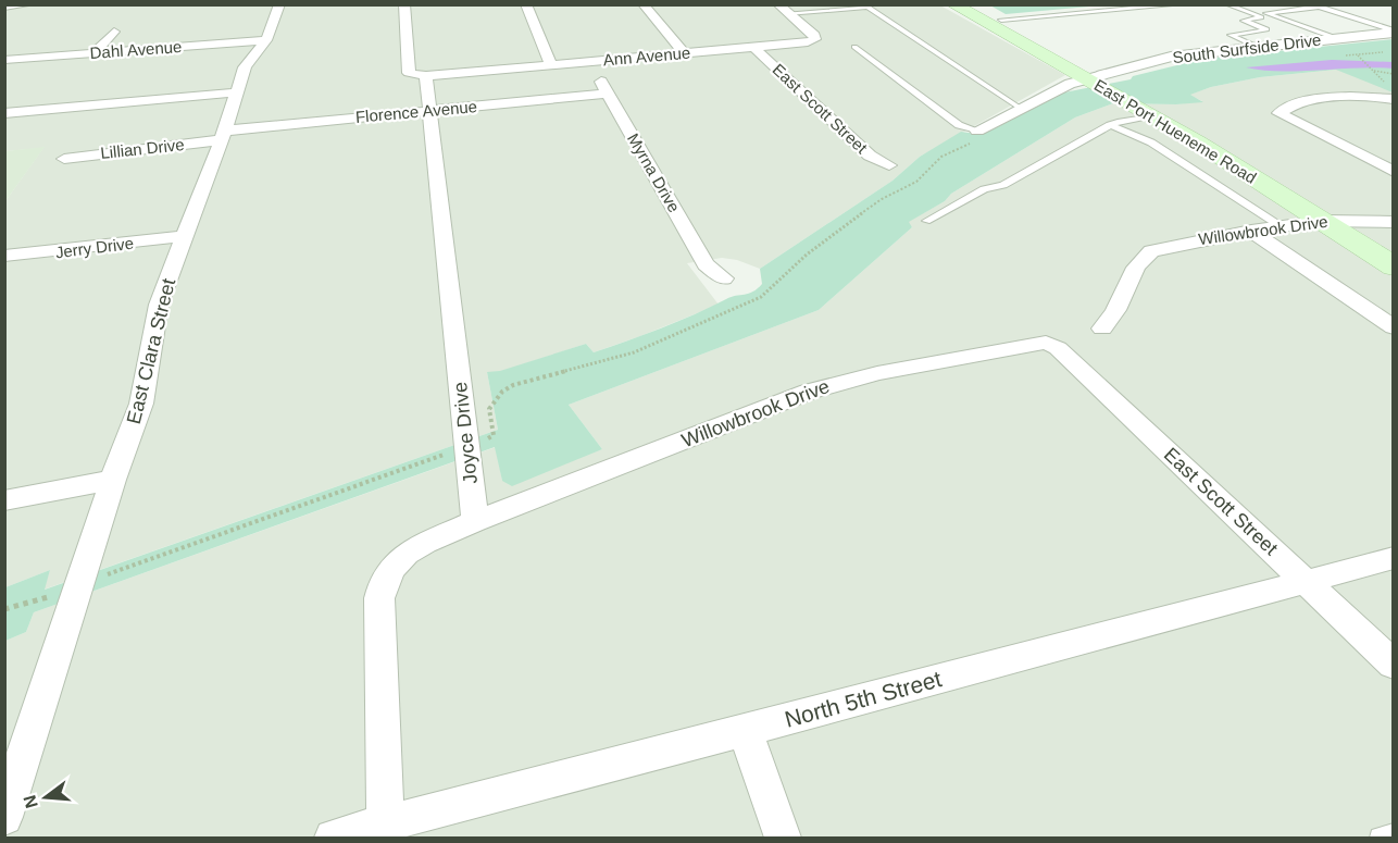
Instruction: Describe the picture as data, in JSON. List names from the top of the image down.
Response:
{
  "streets": {
    "main road": ["East Port Hueneme Road"],
    "street": [
      "South Surfside Drive",
      "Dahl Avenue",
      "Ann Avenue",
      "East Scott Street",
      "Florence Avenue",
      "Lillian Drive",
      "Myrna Drive",
      "Willowbrook Drive",
      "Jerry Drive",
      "East Clara Street",
      "Joyce Drive",
      "North 5th Street"
    ]
  },
  "crossings": [
    ["South Surfside Drive", "East Port Hueneme Road"],
    ["Dahl Avenue", "East Clara Street"],
    ["Ann Avenue", "East Scott Street"],
    ["Ann Avenue", "Myrna Drive"],
    ["Ann Avenue", "Joyce Drive"],
    ["East Scott Street", "Willowbrook Drive"],
    ["East Scott Street", "North 5th Street"],
    ["Florence Avenue", "Lillian Drive"],
    ["Florence Avenue", "Myrna Drive"],
    ["Florence Avenue", "East Clara Street"],
    ["Florence Avenue", "Joyce Drive"],
    ["East Port Hueneme Road", "Willowbrook Drive"],
    ["Lillian Drive", "East Clara Street"],
    ["Willowbrook Drive", "Joyce Drive"],
    ["Jerry Drive", "East Clara Street"]
  ],
  "north": "left"
}
